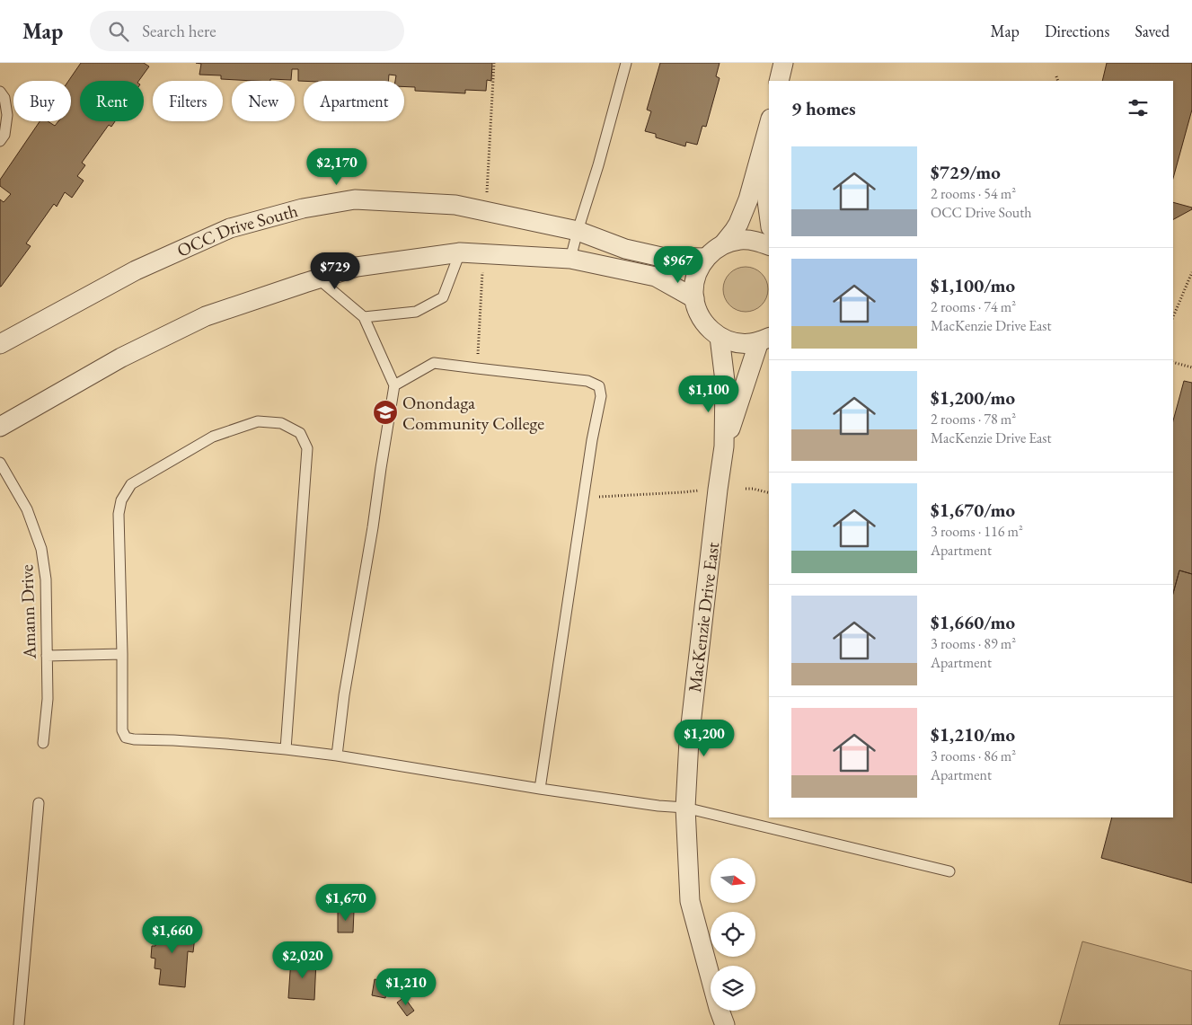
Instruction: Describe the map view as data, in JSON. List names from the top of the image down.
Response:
{
  "streets": {
    "street": ["OCC Drive South", "MacKenzie Drive East"],
    "lane": ["Amann Drive"]
  },
  "places": {
    "school or university": ["Onondaga Community College"]
  },
  "north": "right",
  "page": {
    "header": "Map",
    "search": "Search here",
    "nav": ["Map", "Directions", "Saved"],
    "chip": [
      "Buy",
      "Rent",
      "Filters",
      "New",
      "Apartment"
    ],
    "heading": "9 homes",
    "list": [
      {
        "name": "$729/mo",
        "note": "2 rooms · 54 m² · OCC Drive South"
      },
      {
        "name": "$1,100/mo",
        "note": "2 rooms · 74 m² · MacKenzie Drive East"
      },
      {
        "name": "$1,200/mo",
        "note": "2 rooms · 78 m² · MacKenzie Drive East"
      },
      {
        "name": "$1,670/mo",
        "note": "3 rooms · 116 m² · Apartment"
      },
      {
        "name": "$1,660/mo",
        "note": "3 rooms · 89 m² · Apartment"
      },
      {
        "name": "$1,210/mo",
        "note": "3 rooms · 86 m² · Apartment"
      }
    ],
    "price": [
      "$2,170",
      "$967",
      "$729",
      "$1,100",
      "$1,200",
      "$1,670",
      "$1,660",
      "$2,020",
      "$1,210"
    ]
  }
}
